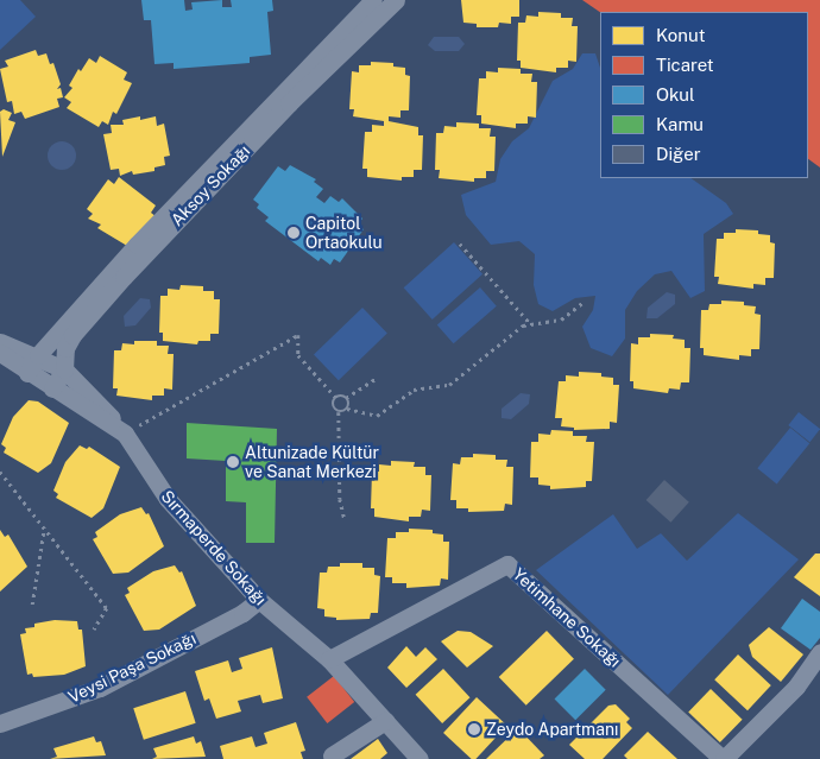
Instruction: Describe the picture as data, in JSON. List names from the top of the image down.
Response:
{
  "streets": {
    "street": [
      "Aksoy Sokağı",
      "Sırmaperde Sokağı",
      "Yetimhane Sokağı",
      "Veysi Paşa Sokağı"
    ]
  },
  "crossings": [
    ["Aksoy Sokağı", "Sırmaperde Sokağı"],
    ["Sırmaperde Sokağı", "Yetimhane Sokağı"],
    ["Sırmaperde Sokağı", "Veysi Paşa Sokağı"]
  ],
  "places": ["Capitol Ortaokulu", "Altunizade Kültür ve Sanat Merkezi", "Zeydo Apartmanı"],
  "legend": [
    "Konut",
    "Ticaret",
    "Okul",
    "Kamu",
    "Diğer"
  ]
}
